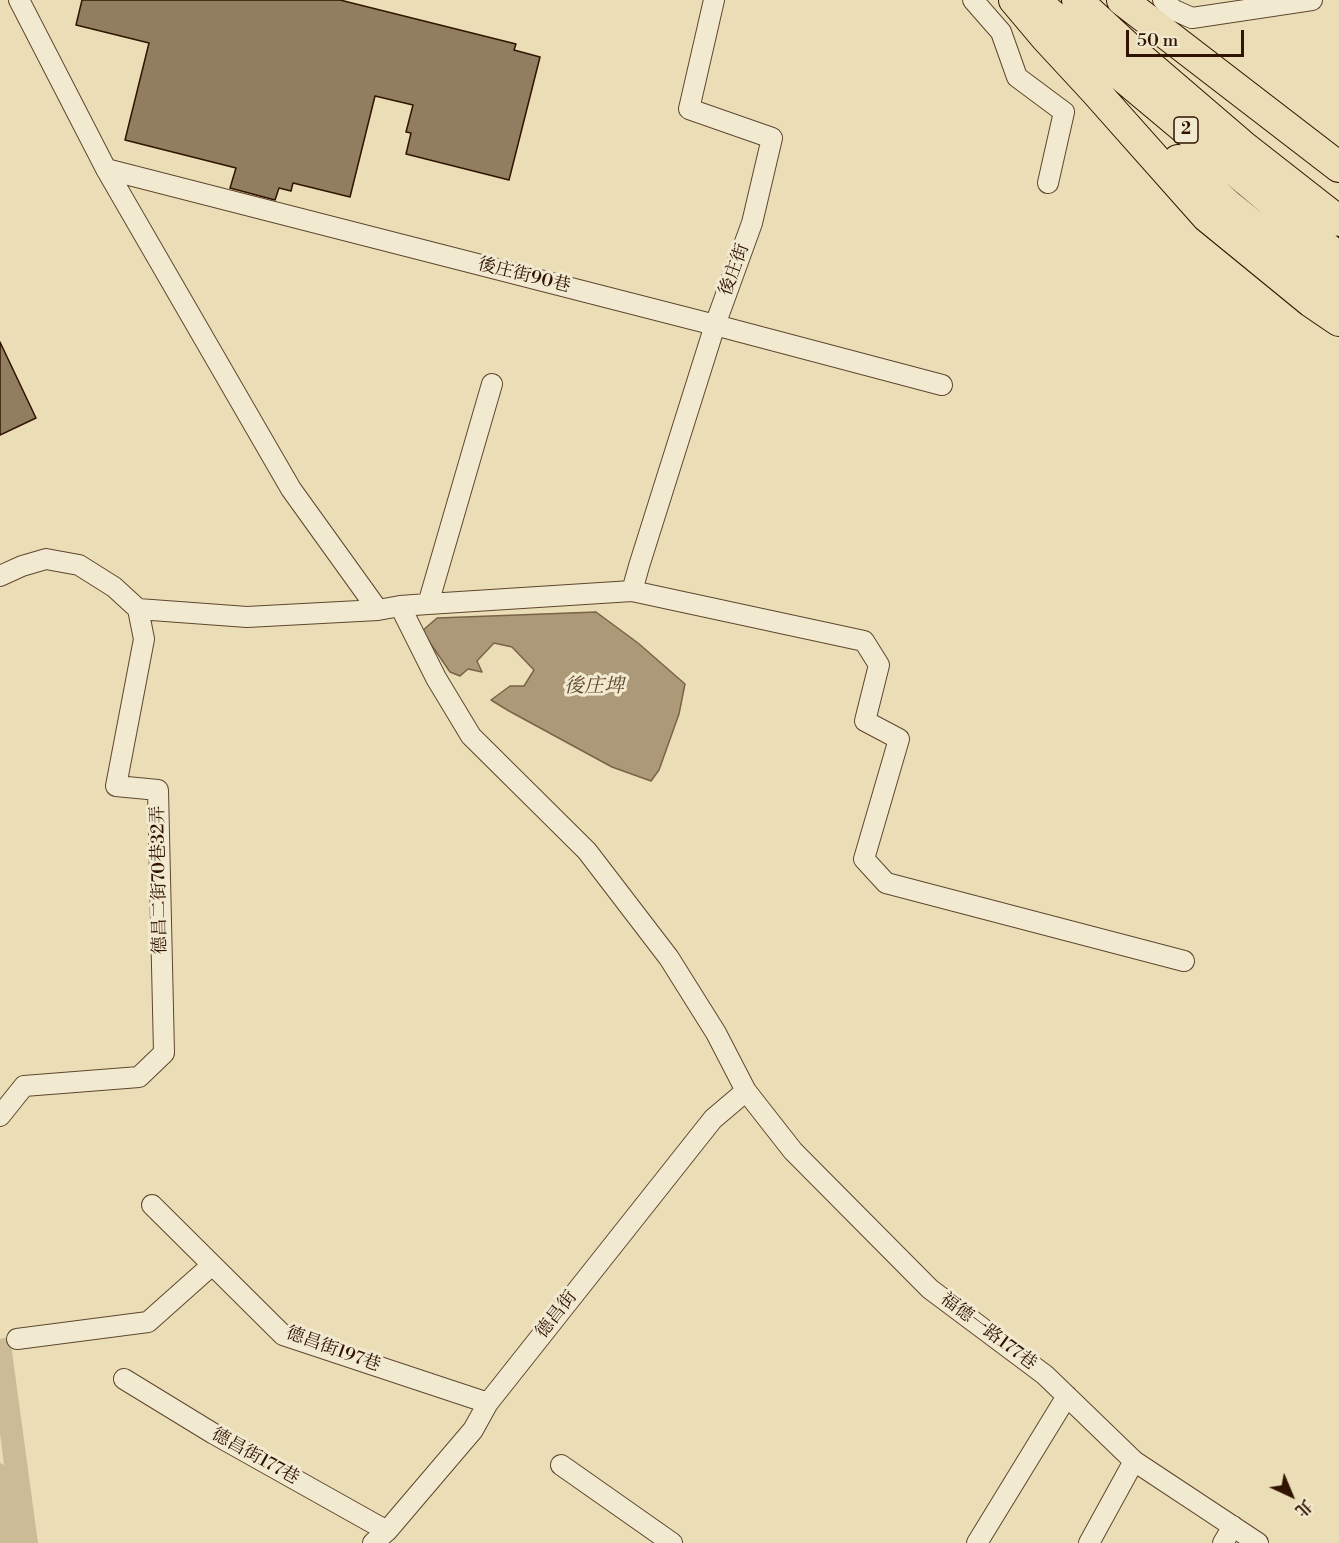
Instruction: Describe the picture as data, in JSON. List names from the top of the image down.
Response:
{
  "streets": {
    "highway": ["2"],
    "street": [
      "後庄街",
      "後庄街90巷",
      "德昌二街70巷32弄",
      "德昌街",
      "福德一路177巷",
      "德昌街197巷",
      "德昌街177巷"
    ]
  },
  "crossings": [
    ["後庄街", "後庄街90巷"],
    ["德昌街", "福德一路177巷"],
    ["德昌街", "德昌街197巷"],
    ["德昌街", "德昌街177巷"]
  ],
  "water": ["後庄埤"],
  "scale_bar": "50 m",
  "north": "bottom right"
}
